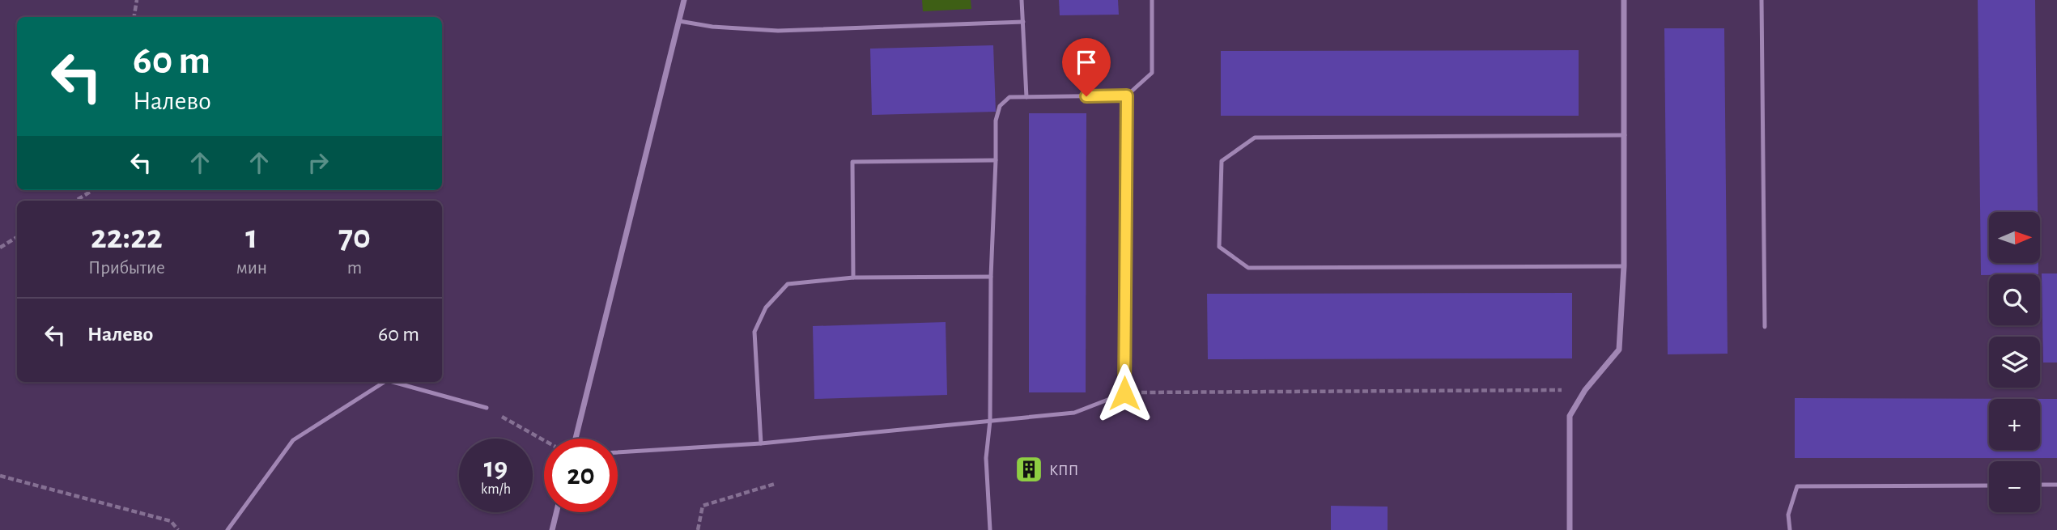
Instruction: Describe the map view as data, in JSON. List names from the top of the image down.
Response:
{
  "places": {
    "building": ["КПП"]
  },
  "north": "right",
  "page": {
    "turn": ["60 m", "Налево"],
    "eta": [
      "22:22",
      "Прибытие",
      "1",
      "мин",
      "70",
      "m"
    ],
    "map_buttons": ["+", "−"],
    "list": [
      {
        "name": "Налево",
        "value": "60 m"
      }
    ],
    "speed": "19 km/h",
    "limit": "20"
  }
}
